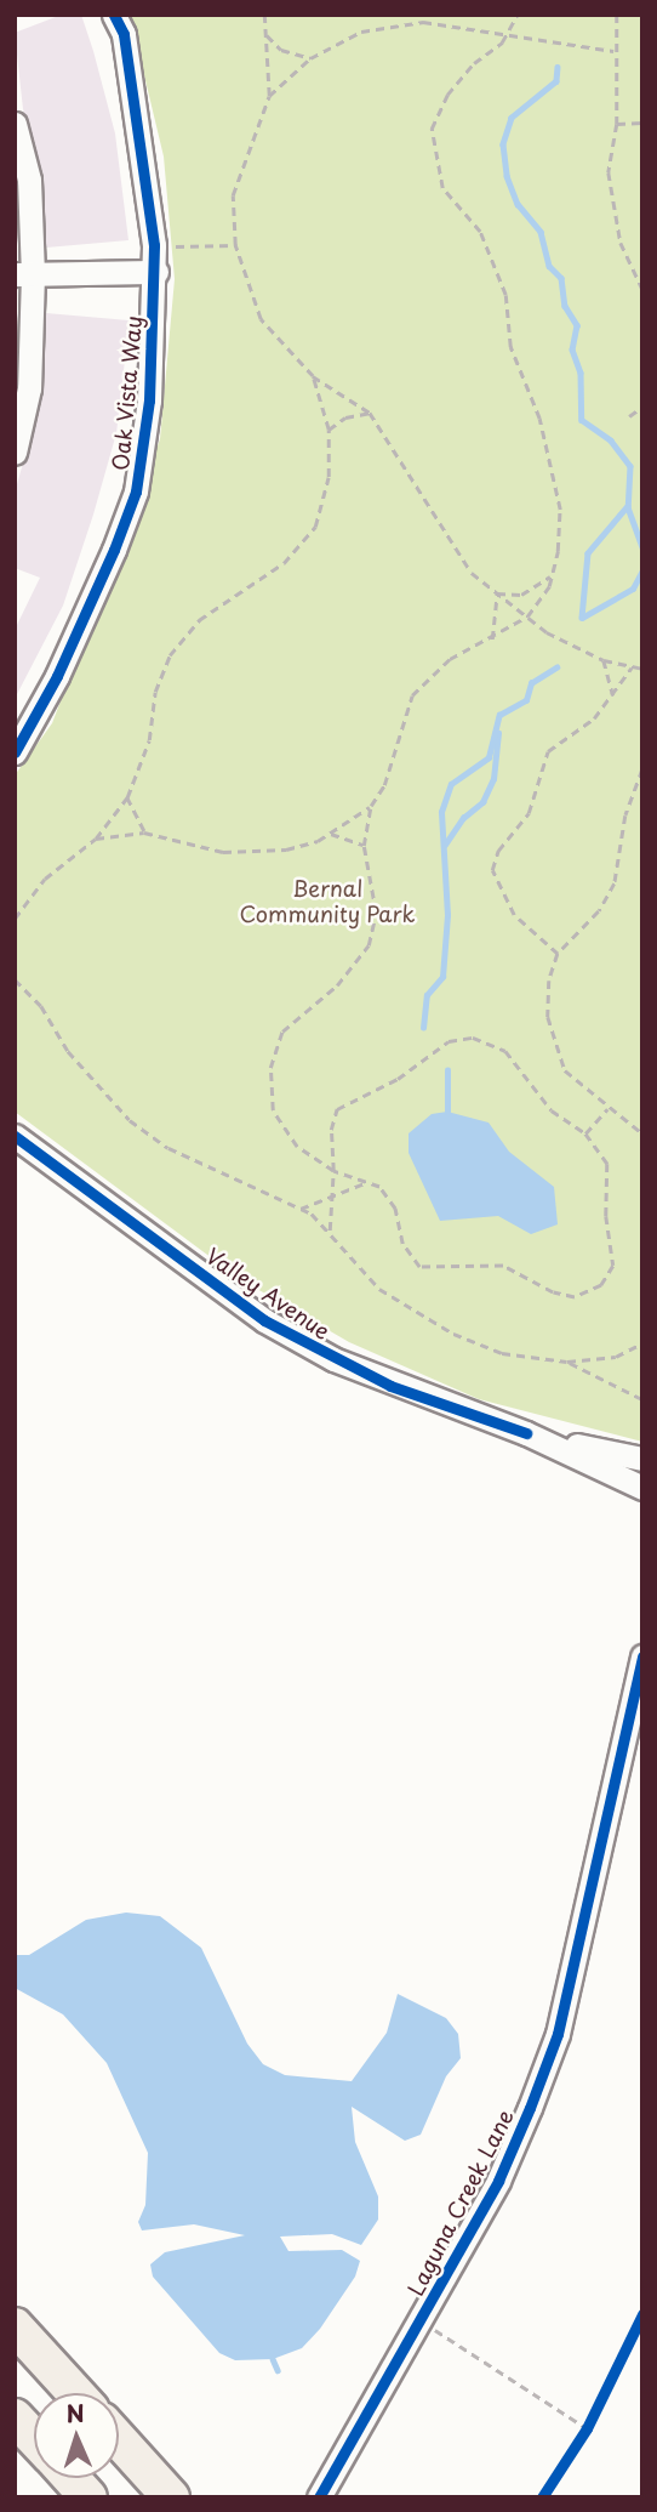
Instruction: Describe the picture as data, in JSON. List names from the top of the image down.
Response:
{
  "streets": {
    "street": ["Oak Vista Way", "Valley Avenue", "Laguna Creek Lane"]
  },
  "parks": ["Bernal Community Park"],
  "north": "top"
}
